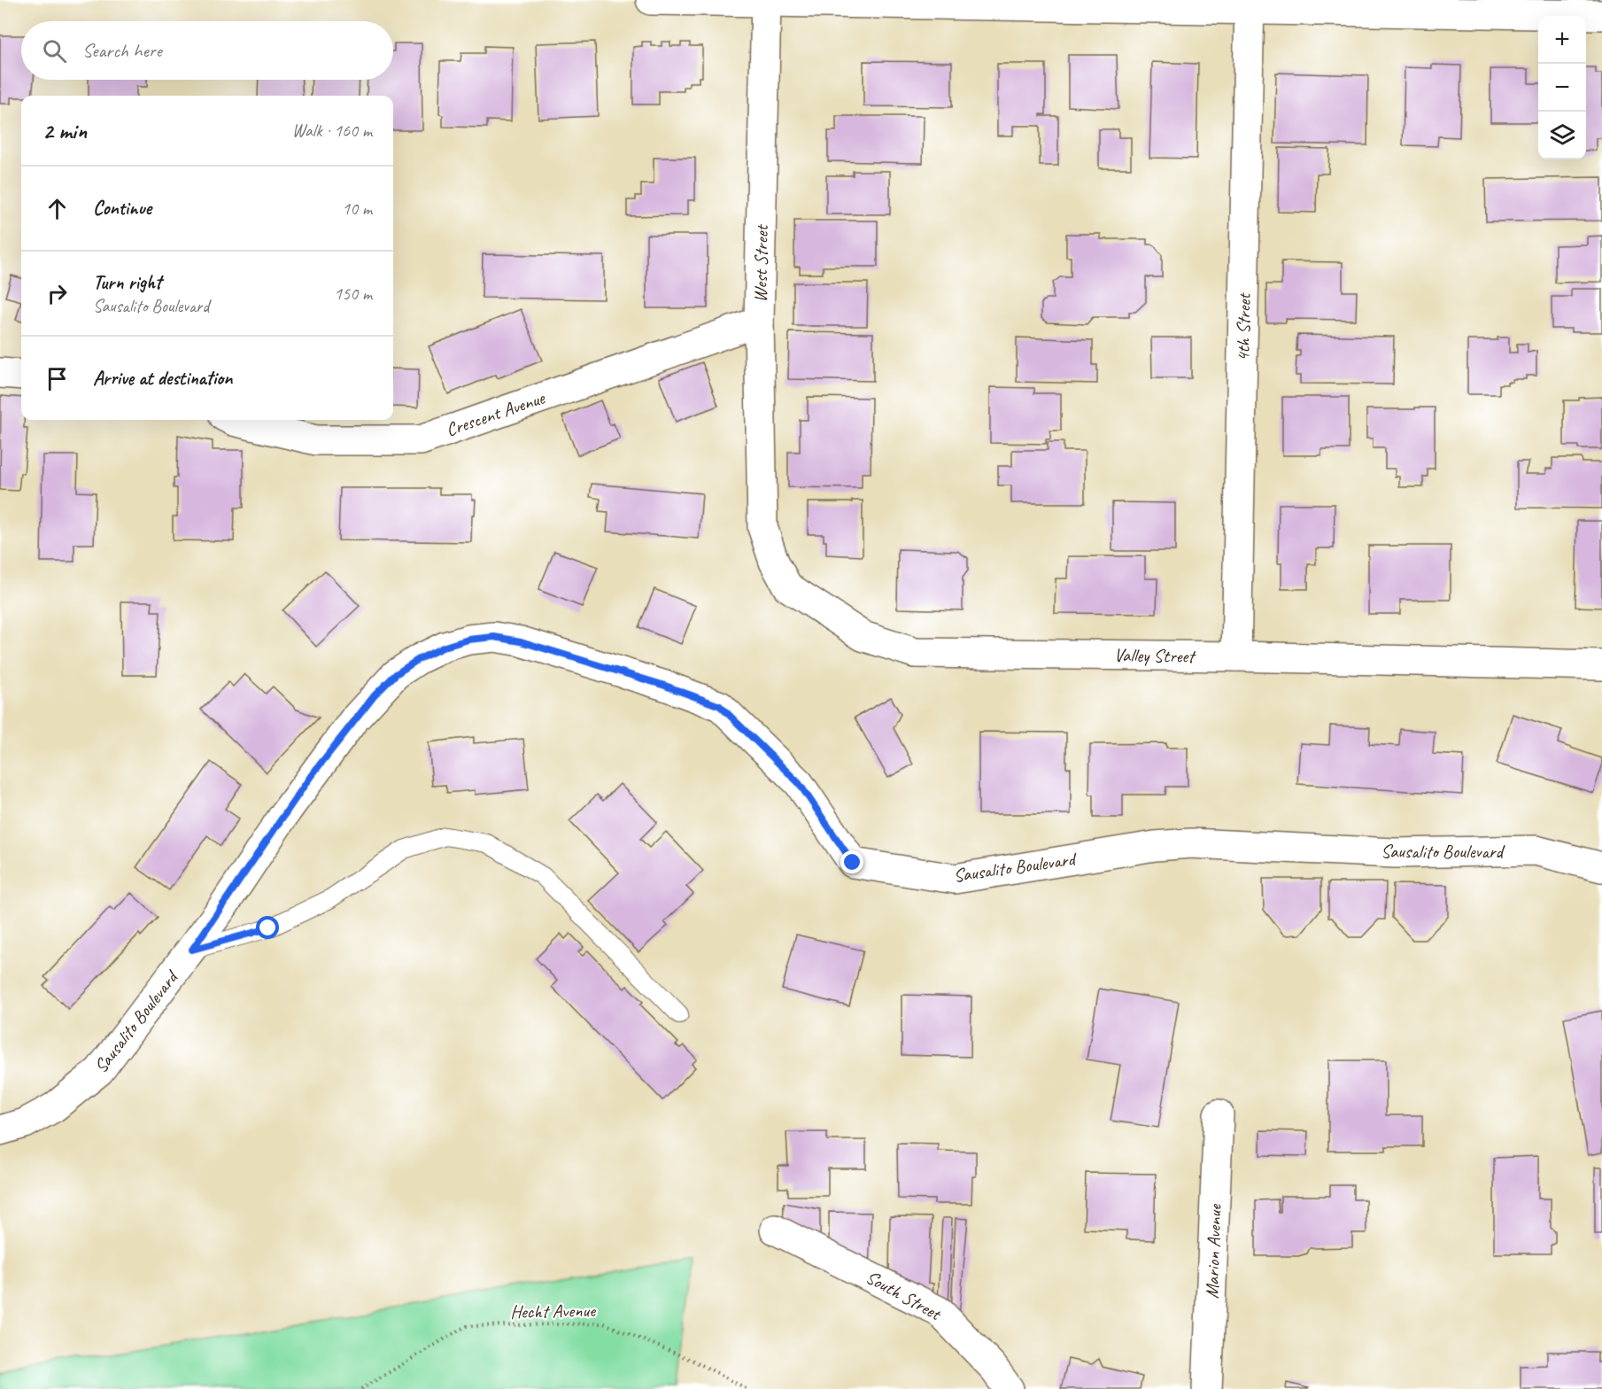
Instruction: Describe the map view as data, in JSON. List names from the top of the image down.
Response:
{
  "streets": {
    "street": [
      "West Street",
      "4th Street",
      "Crescent Avenue",
      "Valley Street",
      "Sausalito Boulevard",
      "Marion Avenue",
      "South Street"
    ],
    "path": ["Hecht Avenue"]
  },
  "crossings": [
    ["West Street", "Crescent Avenue"],
    ["West Street", "Valley Street"],
    ["4th Street", "Valley Street"]
  ],
  "page": {
    "map_buttons": ["+", "−"],
    "search": "Search here",
    "heading": ["2 min", "Walk · 160 m"],
    "list": [
      ["Continue", "10 m"],
      ["Turn right", "Sausalito Boulevard", "150 m"],
      "Arrive at destination"
    ]
  }
}
